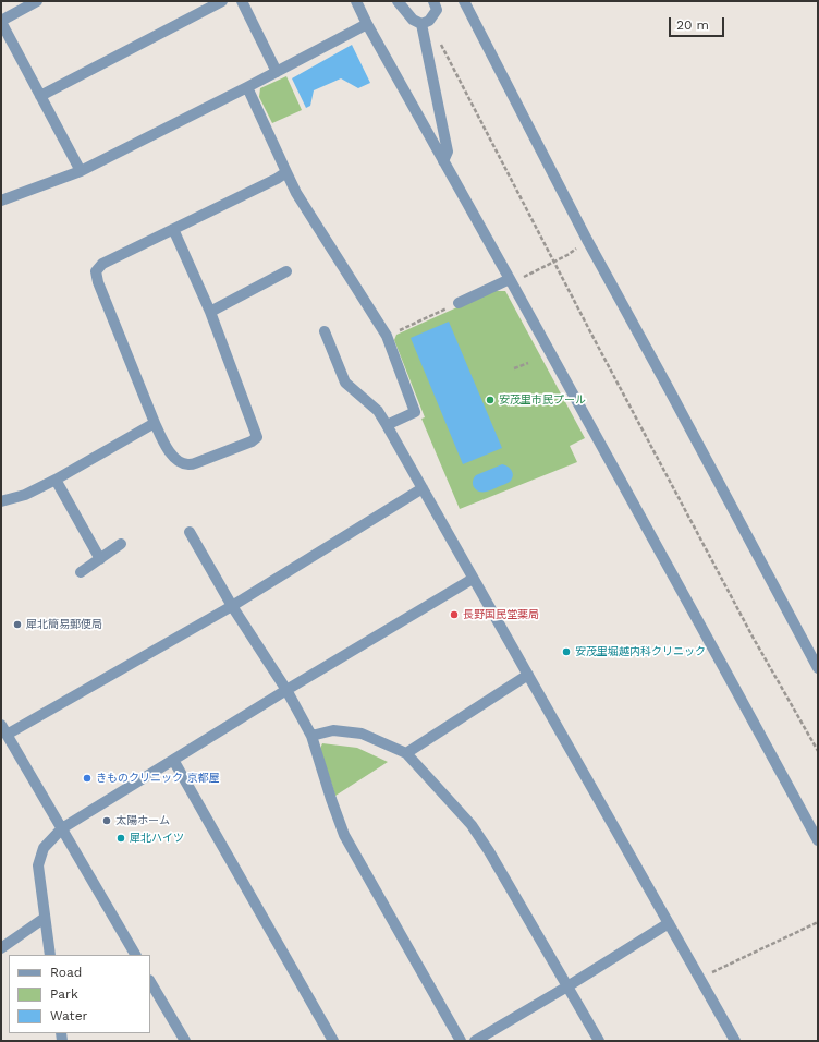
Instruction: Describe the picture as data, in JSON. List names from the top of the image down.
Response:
{
  "places": [
    "安茂里市民プール",
    "長野国民堂薬局",
    "犀北簡易郵便局",
    "安茂里堀越内科クリニック",
    "きものクリニック 京都屋",
    "太陽ホーム",
    "犀北ハイツ"
  ],
  "legend": ["Road", "Park", "Water"],
  "scale_bar": "20 m"
}
